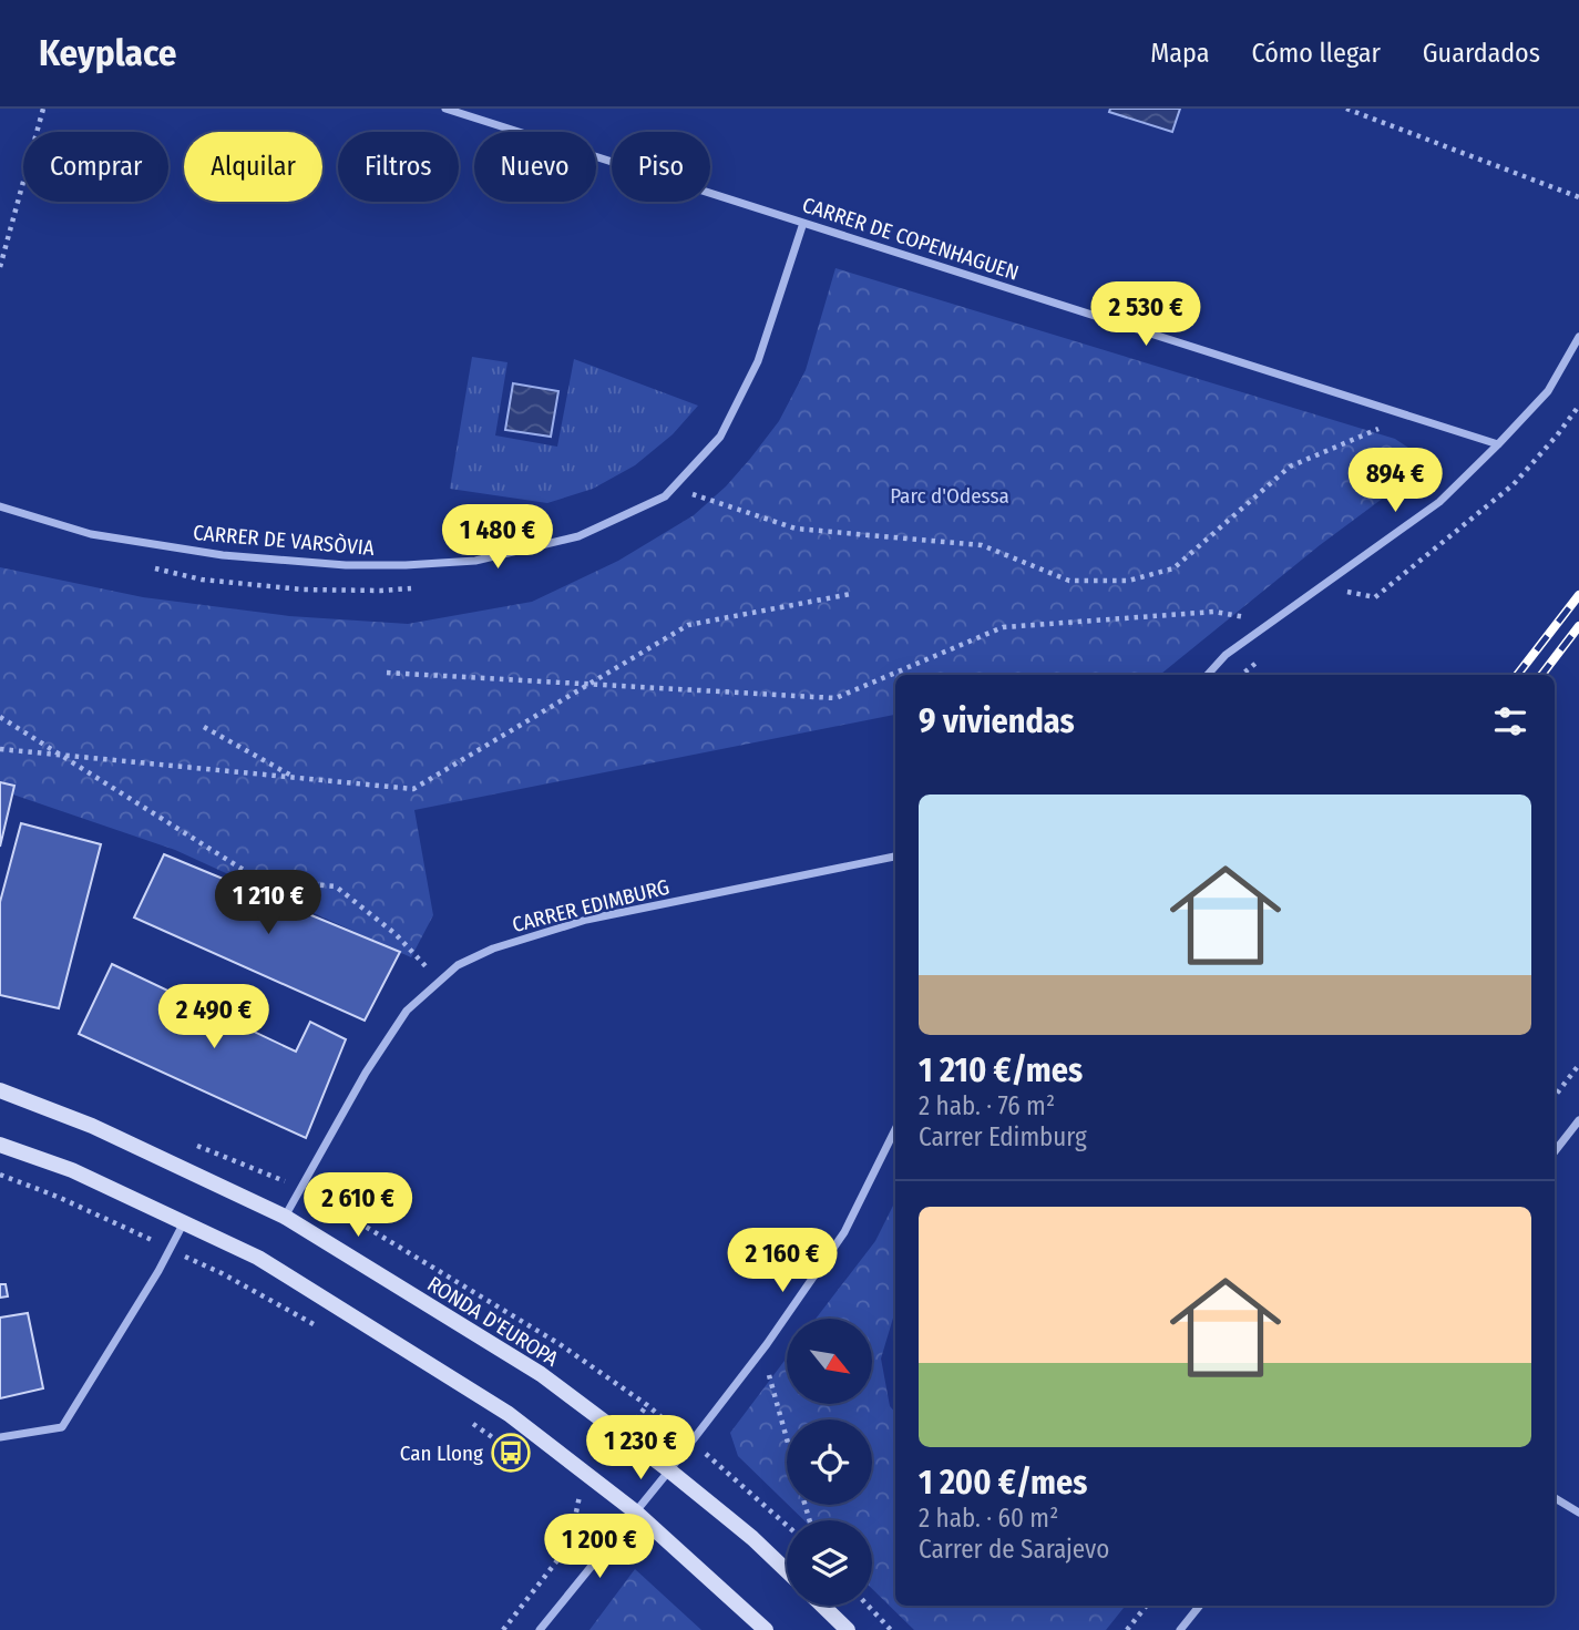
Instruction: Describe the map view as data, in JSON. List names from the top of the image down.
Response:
{
  "streets": {
    "street": [
      "CARRER DE COPENHAGUEN",
      "CARRER DE VARSÒVIA",
      "CARRER EDIMBURG",
      "RONDA D'EUROPA"
    ]
  },
  "crossings": [
    ["CARRER DE COPENHAGUEN", "CARRER DE VARSÒVIA"],
    ["CARRER EDIMBURG", "RONDA D'EUROPA"]
  ],
  "parks": ["Parc d'Odessa"],
  "places": {
    "bus stop": ["Can Llong"]
  },
  "north": "bottom right",
  "page": {
    "header": "Keyplace",
    "nav": ["Mapa", "Cómo llegar", "Guardados"],
    "chip": [
      "Comprar",
      "Alquilar",
      "Filtros",
      "Nuevo",
      "Piso"
    ],
    "price": [
      "2 530 €",
      "894 €",
      "1 480 €",
      "1 210 €",
      "2 490 €",
      "2 610 €",
      "2 160 €",
      "1 230 €",
      "1 200 €"
    ],
    "heading": "9 viviendas",
    "list": [
      {
        "name": "1 210 €/mes",
        "note": "2 hab. · 76 m² · Carrer Edimburg"
      },
      {
        "name": "1 200 €/mes",
        "note": "2 hab. · 60 m² · Carrer de Sarajevo"
      }
    ]
  }
}
